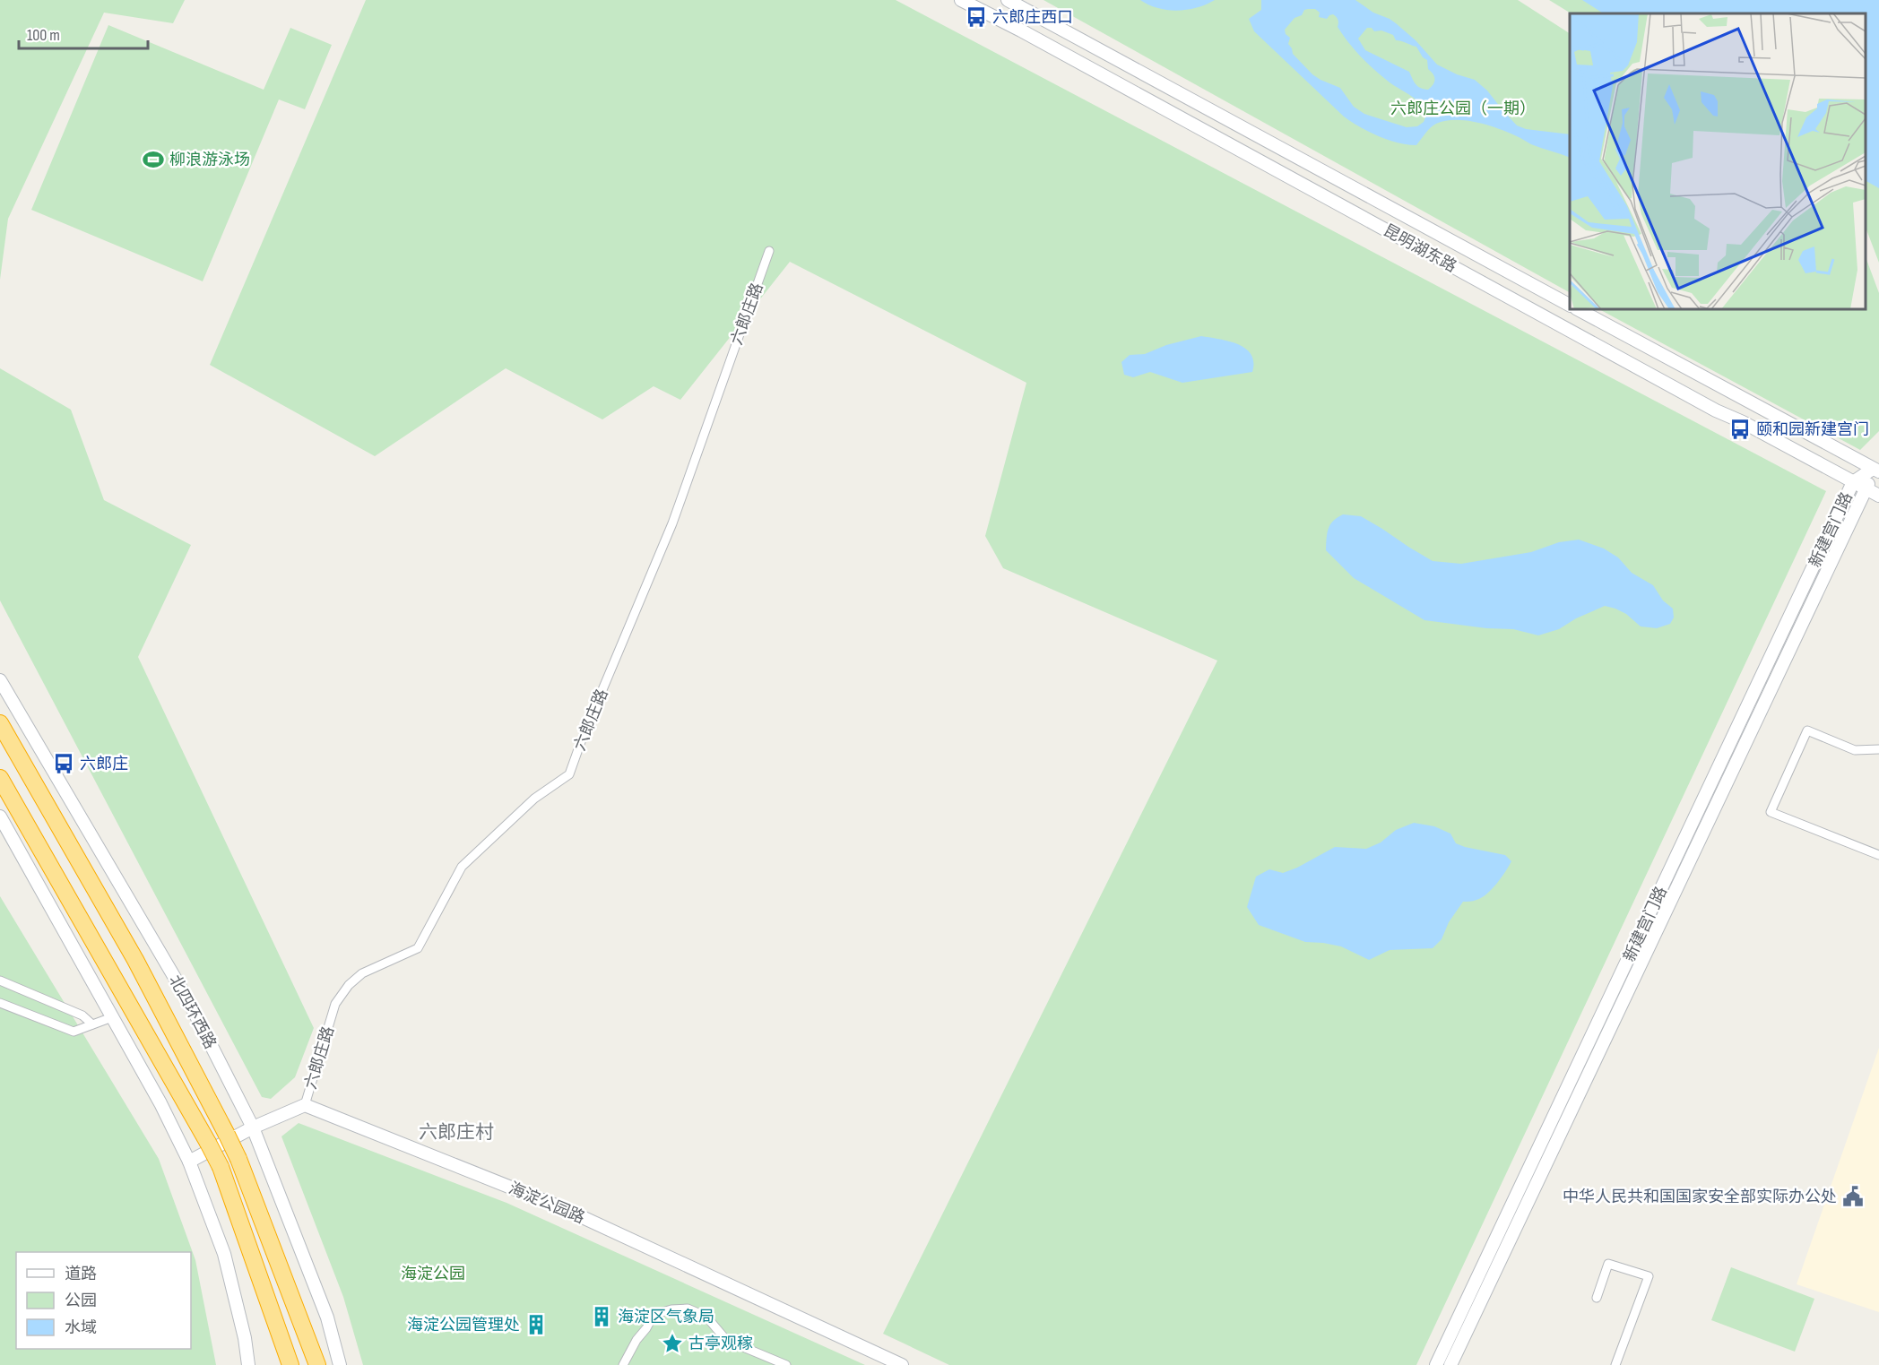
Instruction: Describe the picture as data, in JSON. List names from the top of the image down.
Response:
{
  "streets": {
    "highway": ["北四环西路"],
    "street": [
      "昆明湖东路",
      "六郎庄路",
      "新建宫门路",
      "海淀公园路"
    ]
  },
  "crossings": [
    ["昆明湖东路", "新建宫门路"],
    ["六郎庄路", "海淀公园路"]
  ],
  "districts": ["六郎庄村"],
  "parks": ["六郎庄公园（一期）", "海淀公园"],
  "places": {
    "bus stop": ["六郎庄西口", "颐和园新建宫门", "六郎庄"],
    "sports": ["柳浪游泳场"],
    "public building": ["中华人民共和国国家安全部实际办公处"],
    "building": ["海淀区气象局", "海淀公园管理处"],
    "place": ["古亭观稼"]
  },
  "legend": ["道路", "公园", "水域"],
  "scale_bar": "100 m"
}
